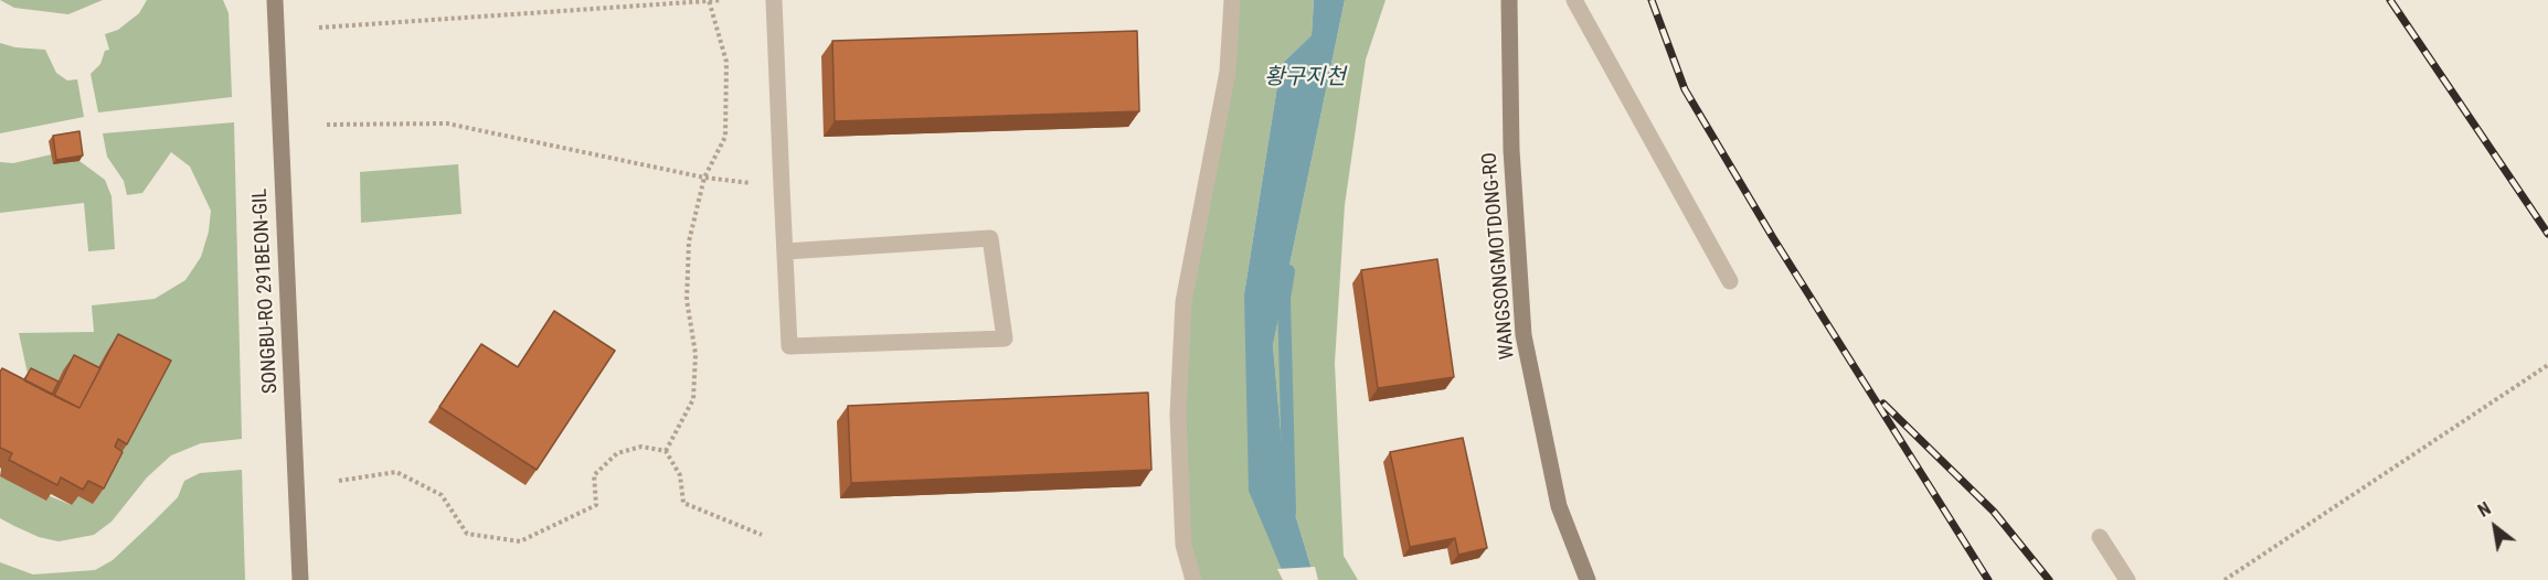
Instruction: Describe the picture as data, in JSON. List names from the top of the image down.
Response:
{
  "streets": {
    "street": ["WANGSONGMOTDONG-RO", "SONGBU-RO 291BEON-GIL"]
  },
  "water": ["황구지천"],
  "north": "top left"
}
